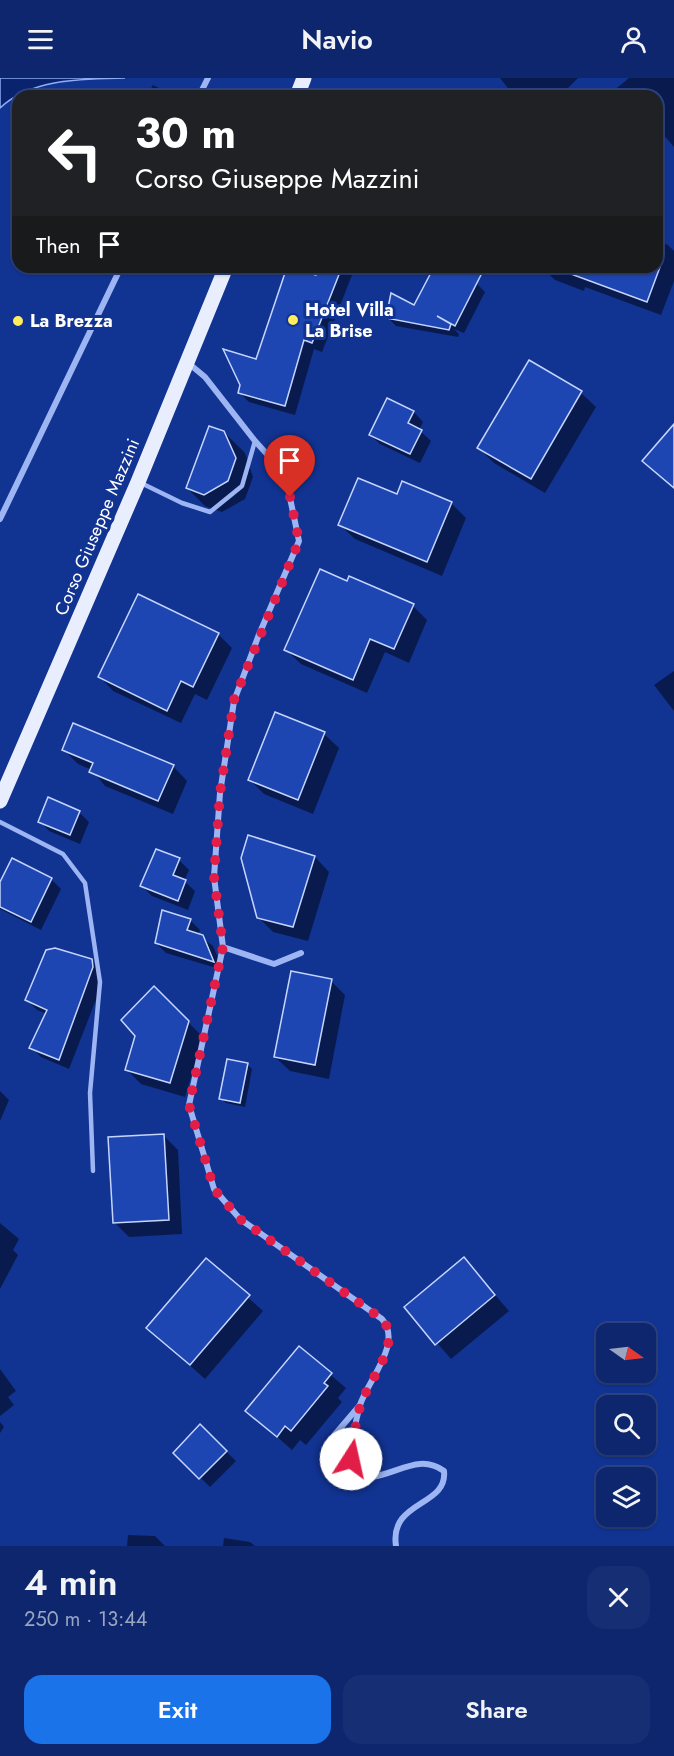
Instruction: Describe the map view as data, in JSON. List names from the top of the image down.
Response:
{
  "streets": {
    "main road": ["Corso Giuseppe Mazzini"]
  },
  "places": ["Hotel Villa La Brise", "La Brezza"],
  "north": "right",
  "page": {
    "header": "Navio",
    "turn": ["30 m", "Corso Giuseppe Mazzini"],
    "then": "Then",
    "heading": ["4 min", "250 m · 13:44"],
    "buttons": ["Exit", "Share"]
  }
}
